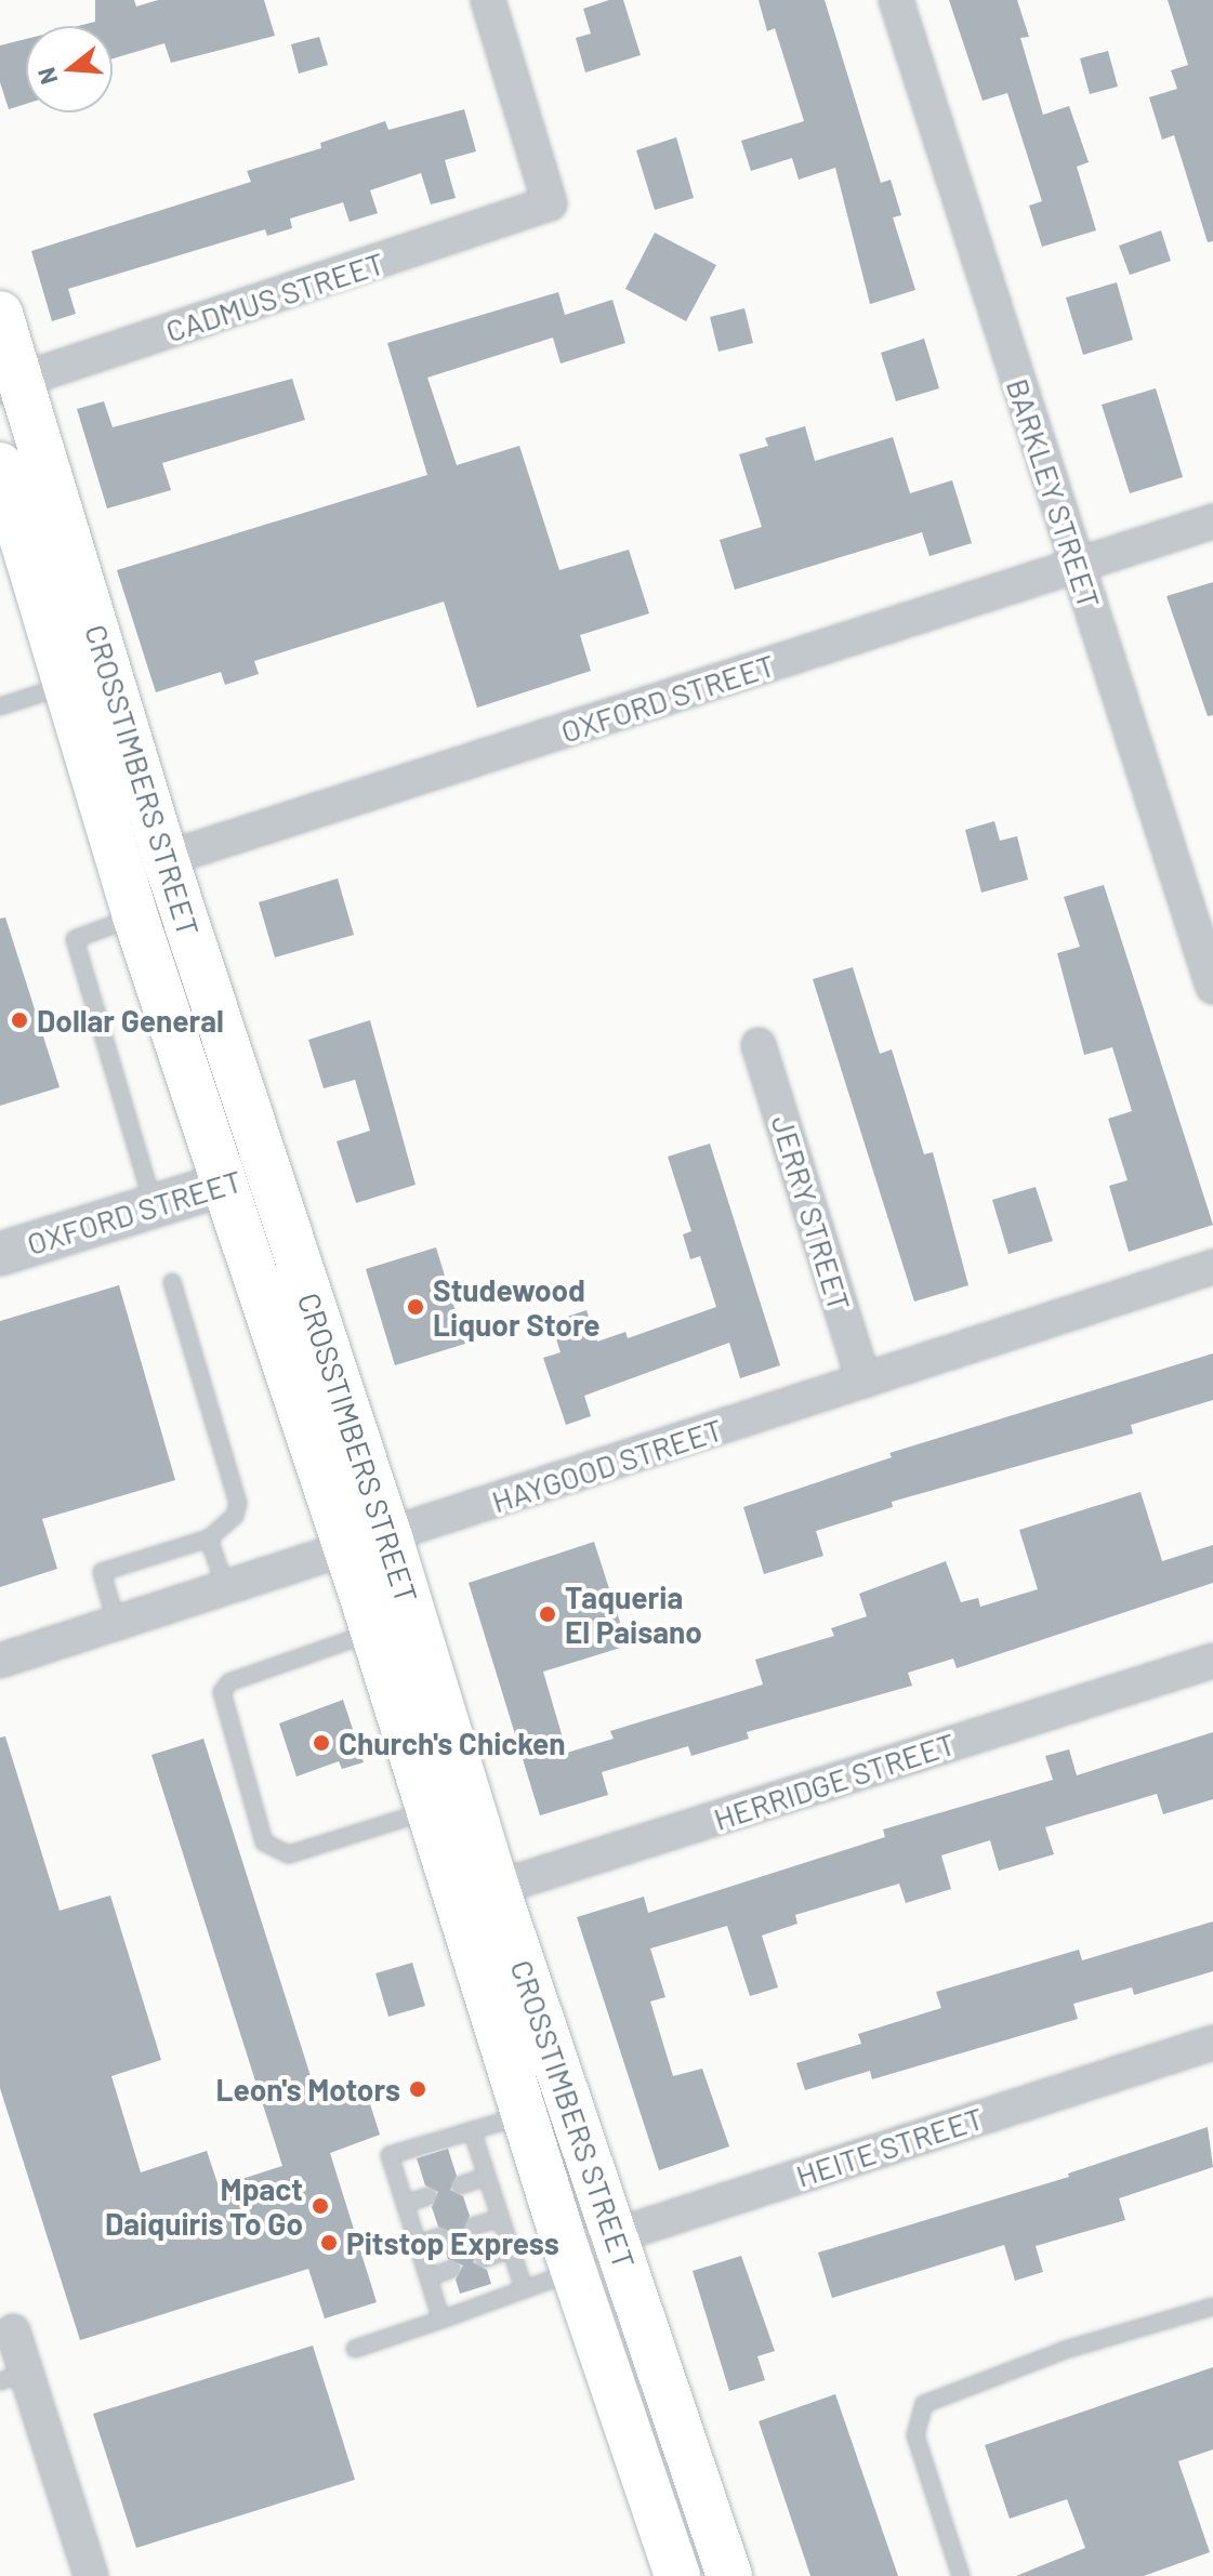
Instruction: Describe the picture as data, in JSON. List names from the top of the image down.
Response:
{
  "streets": {
    "main road": ["CROSSTIMBERS STREET"],
    "street": [
      "CADMUS STREET",
      "BARKLEY STREET",
      "OXFORD STREET",
      "JERRY STREET",
      "HAYGOOD STREET",
      "HERRIDGE STREET",
      "HEITE STREET"
    ]
  },
  "crossings": [
    ["CADMUS STREET", "CROSSTIMBERS STREET"],
    ["BARKLEY STREET", "OXFORD STREET"],
    ["OXFORD STREET", "CROSSTIMBERS STREET"],
    ["CROSSTIMBERS STREET", "HAYGOOD STREET"],
    ["CROSSTIMBERS STREET", "HERRIDGE STREET"],
    ["CROSSTIMBERS STREET", "HEITE STREET"],
    ["JERRY STREET", "HAYGOOD STREET"]
  ],
  "places": [
    "Dollar General",
    "Studewood Liquor Store",
    "Taqueria El Paisano",
    "Church's Chicken",
    "Leon's Motors",
    "Mpact Daiquiris To Go",
    "Pitstop Express"
  ],
  "north": "left"
}
